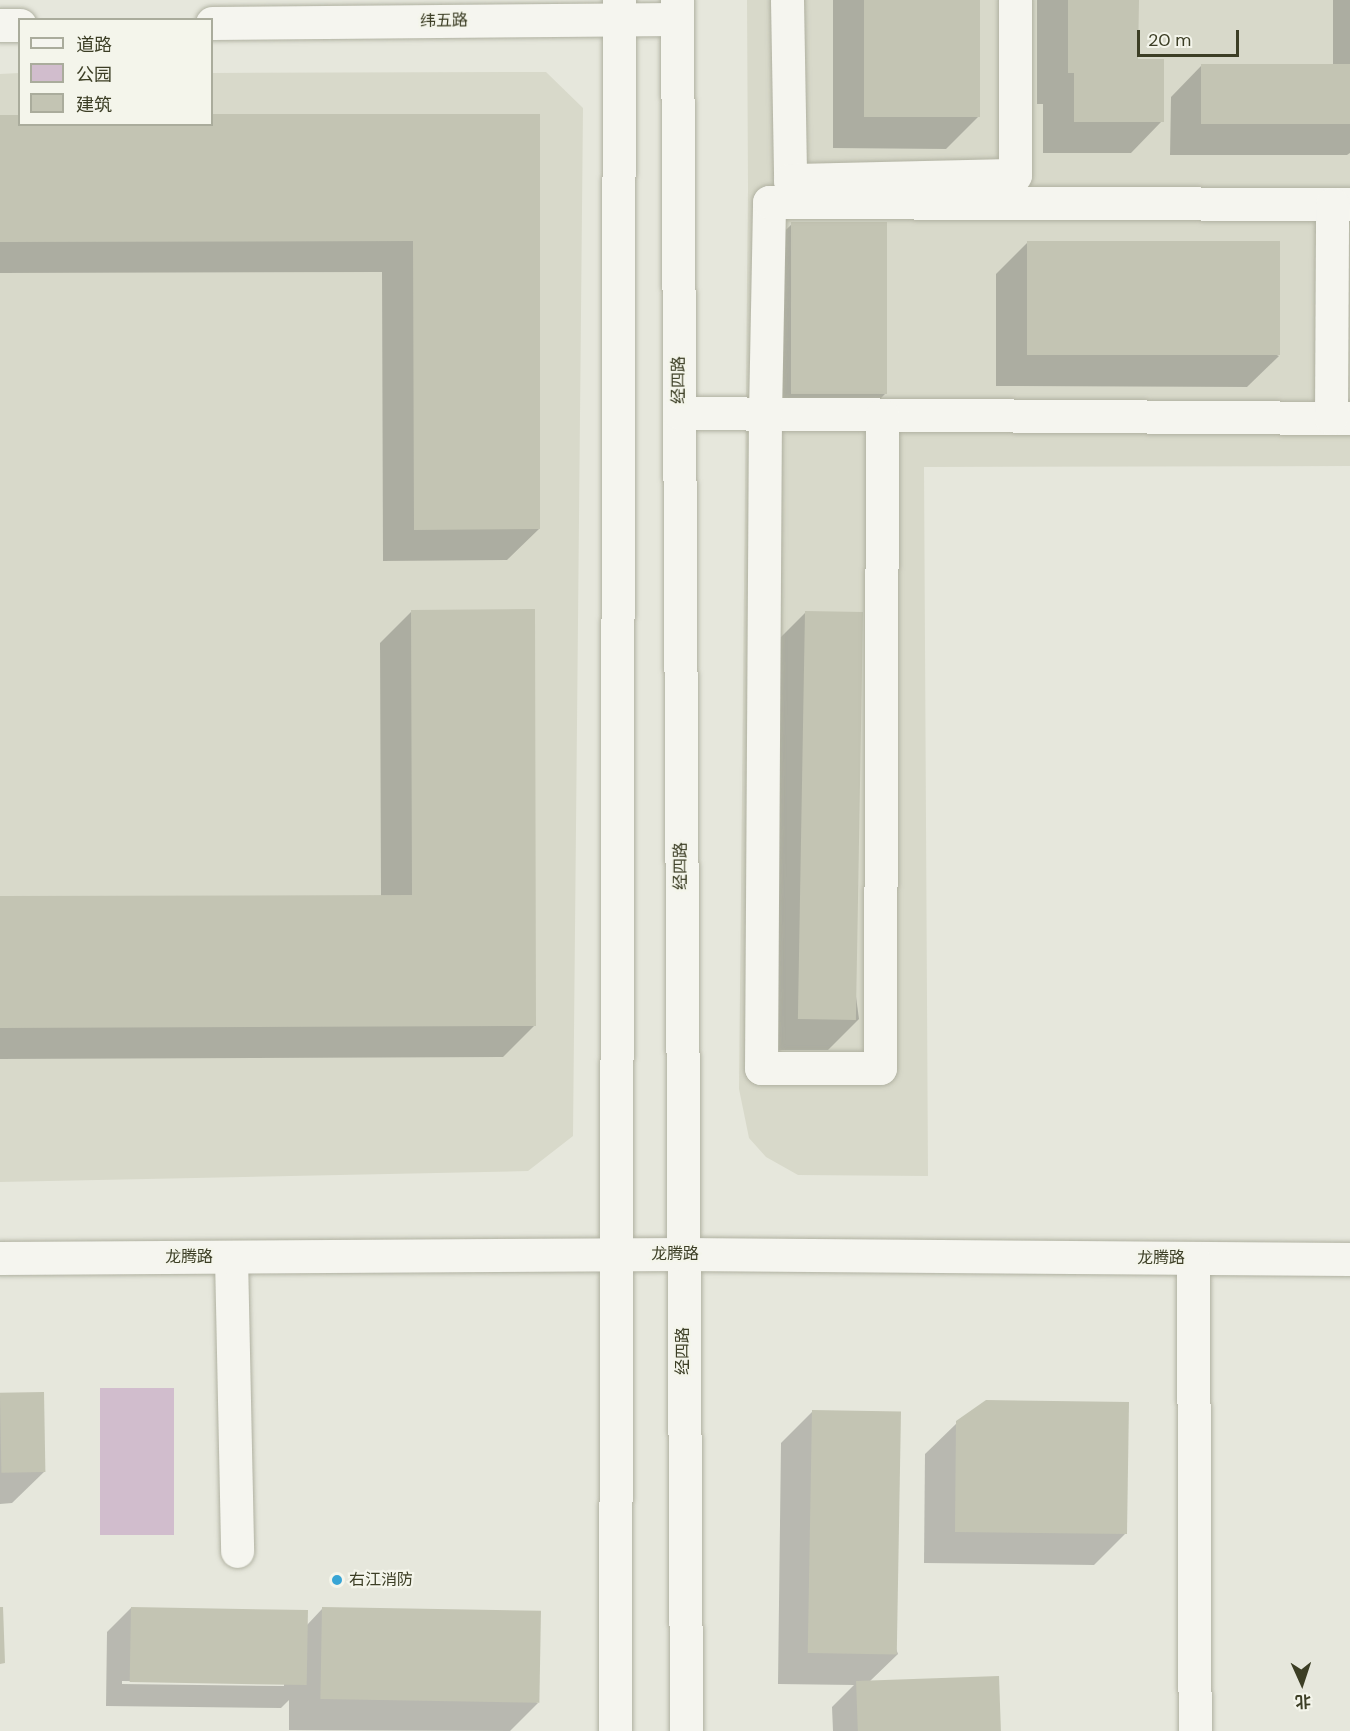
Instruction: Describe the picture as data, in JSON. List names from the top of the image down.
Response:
{
  "streets": {
    "street": ["纬五路", "经四路", "龙腾路"]
  },
  "crossings": [
    ["纬五路", "经四路"],
    ["经四路", "龙腾路"]
  ],
  "places": ["右江消防"],
  "legend": ["道路", "公园", "建筑"],
  "scale_bar": "20 m",
  "north": "bottom"
}
